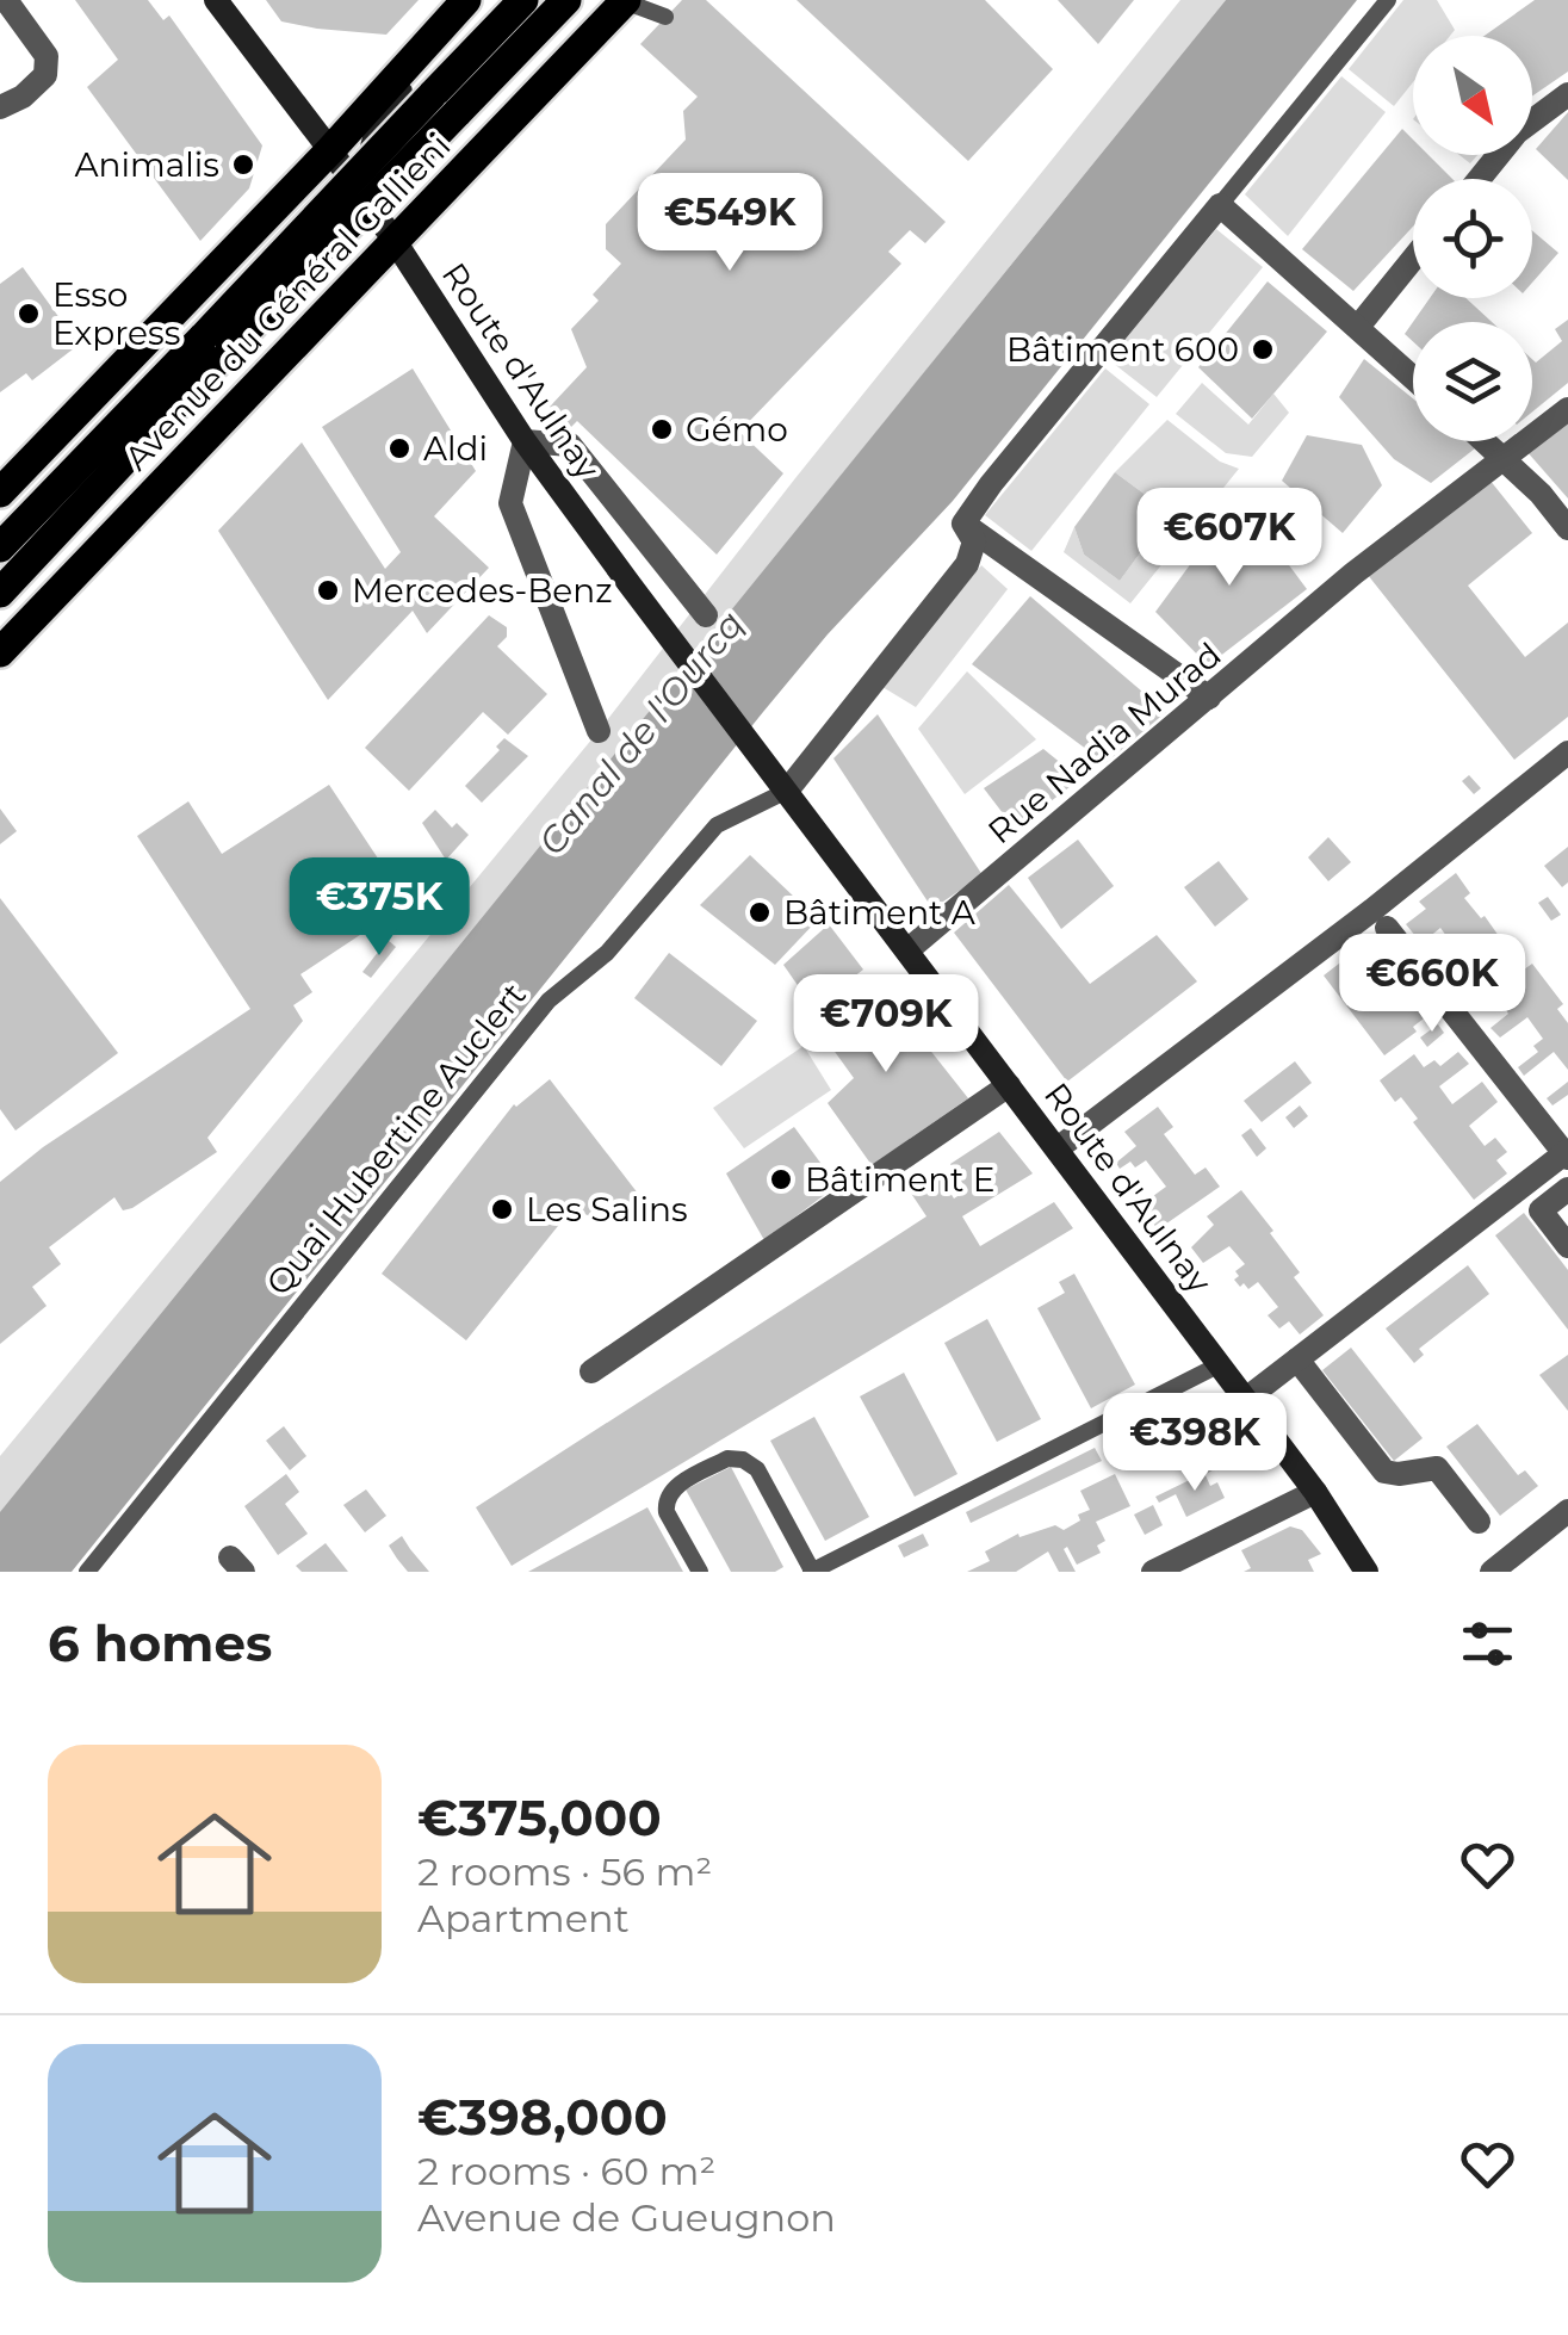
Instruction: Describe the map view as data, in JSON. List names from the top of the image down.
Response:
{
  "streets": {
    "main road": ["Avenue du Général Gallieni"],
    "street": ["Route d'Aulnay", "Rue Nadia Murad", "Quai Hubertine Auclert"]
  },
  "crossings": [
    ["Avenue du Général Gallieni", "Route d'Aulnay"],
    ["Route d'Aulnay", "Rue Nadia Murad"],
    ["Route d'Aulnay", "Quai Hubertine Auclert"]
  ],
  "water": ["Canal de l'Ourcq"],
  "places": [
    "Animalis",
    "Esso Express",
    "Bâtiment 600",
    "Gémo",
    "Aldi",
    "Mercedes-Benz",
    "Bâtiment A",
    "Bâtiment E",
    "Les Salins"
  ],
  "north": "bottom right",
  "page": {
    "price": [
      "€549K",
      "€607K",
      "€375K",
      "€660K",
      "€709K",
      "€398K"
    ],
    "heading": "6 homes",
    "list": [
      {
        "name": "€375,000",
        "note": "2 rooms · 56 m² · Apartment"
      },
      {
        "name": "€398,000",
        "note": "2 rooms · 60 m² · Avenue de Gueugnon"
      }
    ]
  }
}
